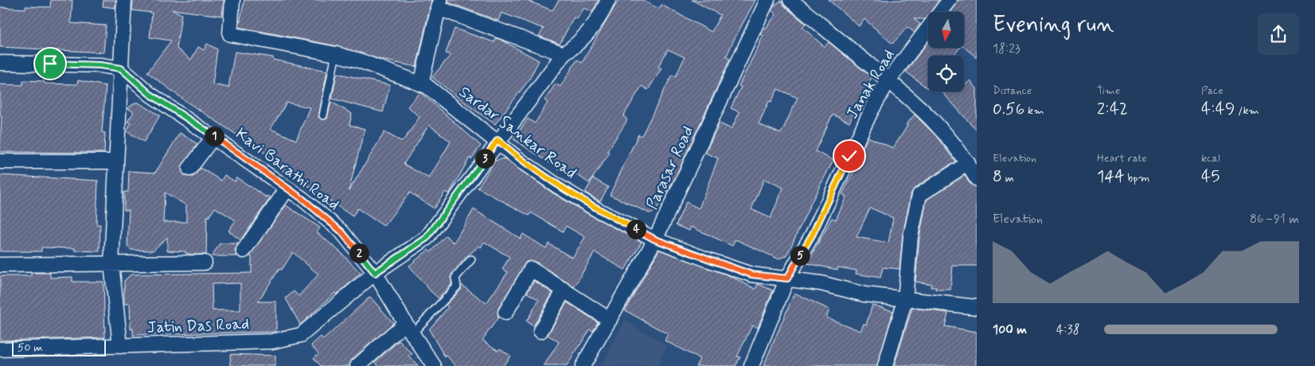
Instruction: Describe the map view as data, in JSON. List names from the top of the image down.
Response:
{
  "streets": {
    "street": [
      "Janak Road",
      "Sardar Sankar Road",
      "Parasar Road",
      "Kavi Barathi Road",
      "Jatin Das Road"
    ]
  },
  "crossings": [
    ["Janak Road", "Sardar Sankar Road"],
    ["Sardar Sankar Road", "Parasar Road"],
    ["Sardar Sankar Road", "Jatin Das Road"],
    ["Kavi Barathi Road", "Jatin Das Road"]
  ],
  "scale_bar": "50 m",
  "north": "bottom",
  "page": {
    "heading": ["Evening run", "18:23"],
    "stats": [
      ["Distance", "0.56 km"],
      ["Time", "2:42"],
      ["Pace", "4:49 /km"],
      ["Elevation", "8 m"],
      ["Heart rate", "144 bpm"],
      ["kcal", "45"]
    ],
    "pins": [
      "1",
      "3",
      "4",
      "2",
      "5"
    ],
    "chart": ["Elevation", "86–91 m"],
    "list": [
      {
        "name": "100 m",
        "note": "4:38"
      }
    ],
    "scale": "50 m"
  }
}
